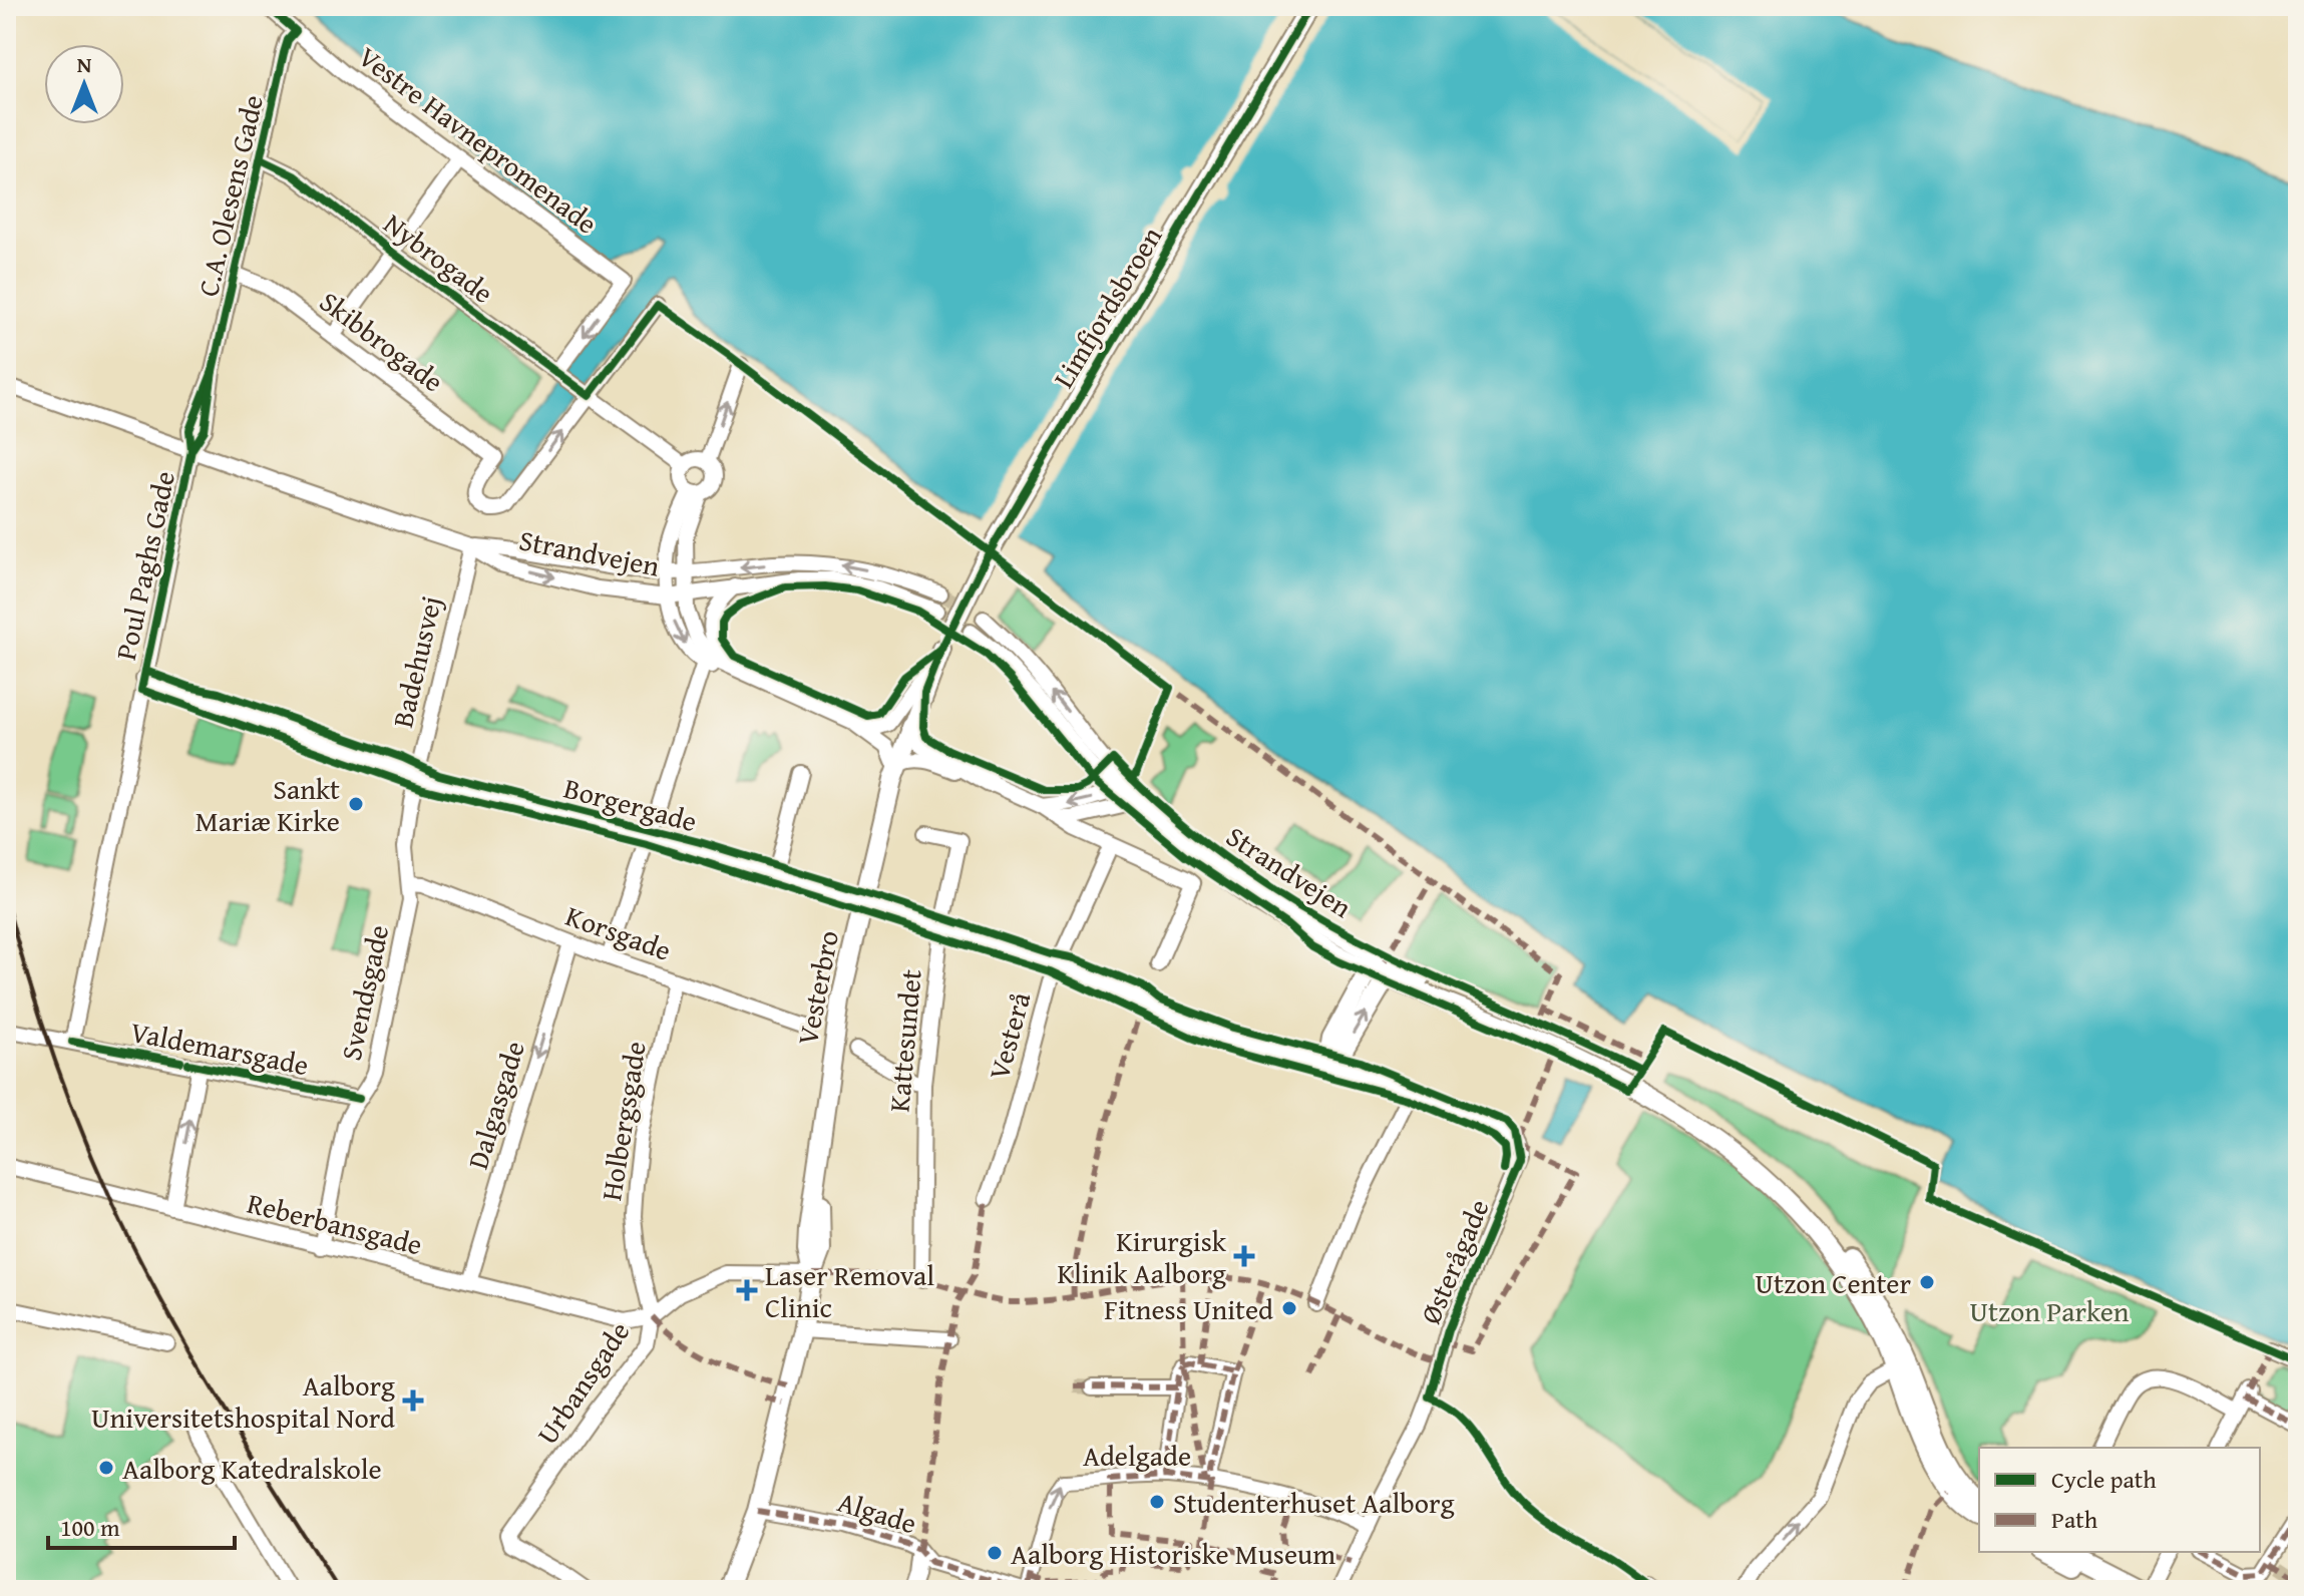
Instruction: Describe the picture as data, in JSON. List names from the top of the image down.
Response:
{
  "streets": {
    "main road": [
      "Limfjordsbroen",
      "Strandvejen",
      "Borgergade",
      "Vesterbro"
    ],
    "street": [
      "Vestre Havnepromenade",
      "C.A. Olesens Gade",
      "Nybrogade",
      "Skibbrogade",
      "Poul Paghs Gade",
      "Badehusvej",
      "Korsgade",
      "Svendsgade",
      "Vesterå",
      "Kattesundet",
      "Valdemarsgade",
      "Dalgasgade",
      "Holbergsgade",
      "Reberbansgade",
      "Østerågade",
      "Urbansgade",
      "Adelgade",
      "Algade"
    ]
  },
  "crossings": [
    ["Vestre Havnepromenade", "C.A. Olesens Gade"],
    ["Vestre Havnepromenade", "Nybrogade"],
    ["C.A. Olesens Gade", "Nybrogade"],
    ["C.A. Olesens Gade", "Skibbrogade"],
    ["C.A. Olesens Gade", "Strandvejen"],
    ["C.A. Olesens Gade", "Poul Paghs Gade"],
    ["Nybrogade", "Skibbrogade"],
    ["Limfjordsbroen", "Vesterbro"],
    ["Strandvejen", "Poul Paghs Gade"],
    ["Strandvejen", "Badehusvej"],
    ["Poul Paghs Gade", "Borgergade"],
    ["Poul Paghs Gade", "Valdemarsgade"],
    ["Badehusvej", "Borgergade"],
    ["Badehusvej", "Korsgade"],
    ["Badehusvej", "Svendsgade"],
    ["Borgergade", "Vesterbro"],
    ["Borgergade", "Vesterå"],
    ["Borgergade", "Kattesundet"],
    ["Korsgade", "Svendsgade"],
    ["Korsgade", "Dalgasgade"],
    ["Korsgade", "Holbergsgade"],
    ["Vesterbro", "Urbansgade"],
    ["Vesterbro", "Algade"],
    ["Svendsgade", "Valdemarsgade"],
    ["Svendsgade", "Reberbansgade"],
    ["Dalgasgade", "Reberbansgade"],
    ["Holbergsgade", "Reberbansgade"],
    ["Holbergsgade", "Urbansgade"],
    ["Reberbansgade", "Urbansgade"],
    ["Østerågade", "Adelgade"],
    ["Adelgade", "Algade"]
  ],
  "one_way": ["Dalgasgade", "Adelgade"],
  "parks": ["Utzon Parken"],
  "places": {
    "other": [
      "Sankt Mariæ Kirke",
      "Utzon Center",
      "Fitness United",
      "Aalborg Katedralskole",
      "Studenterhuset Aalborg",
      "Aalborg Historiske Museum"
    ],
    "health": ["Kirurgisk Klinik Aalborg", "Laser Removal Clinic", "Aalborg Universitetshospital Nord"]
  },
  "legend": ["Cycle path", "Path"],
  "scale_bar": "100 m",
  "north": "top"
}
